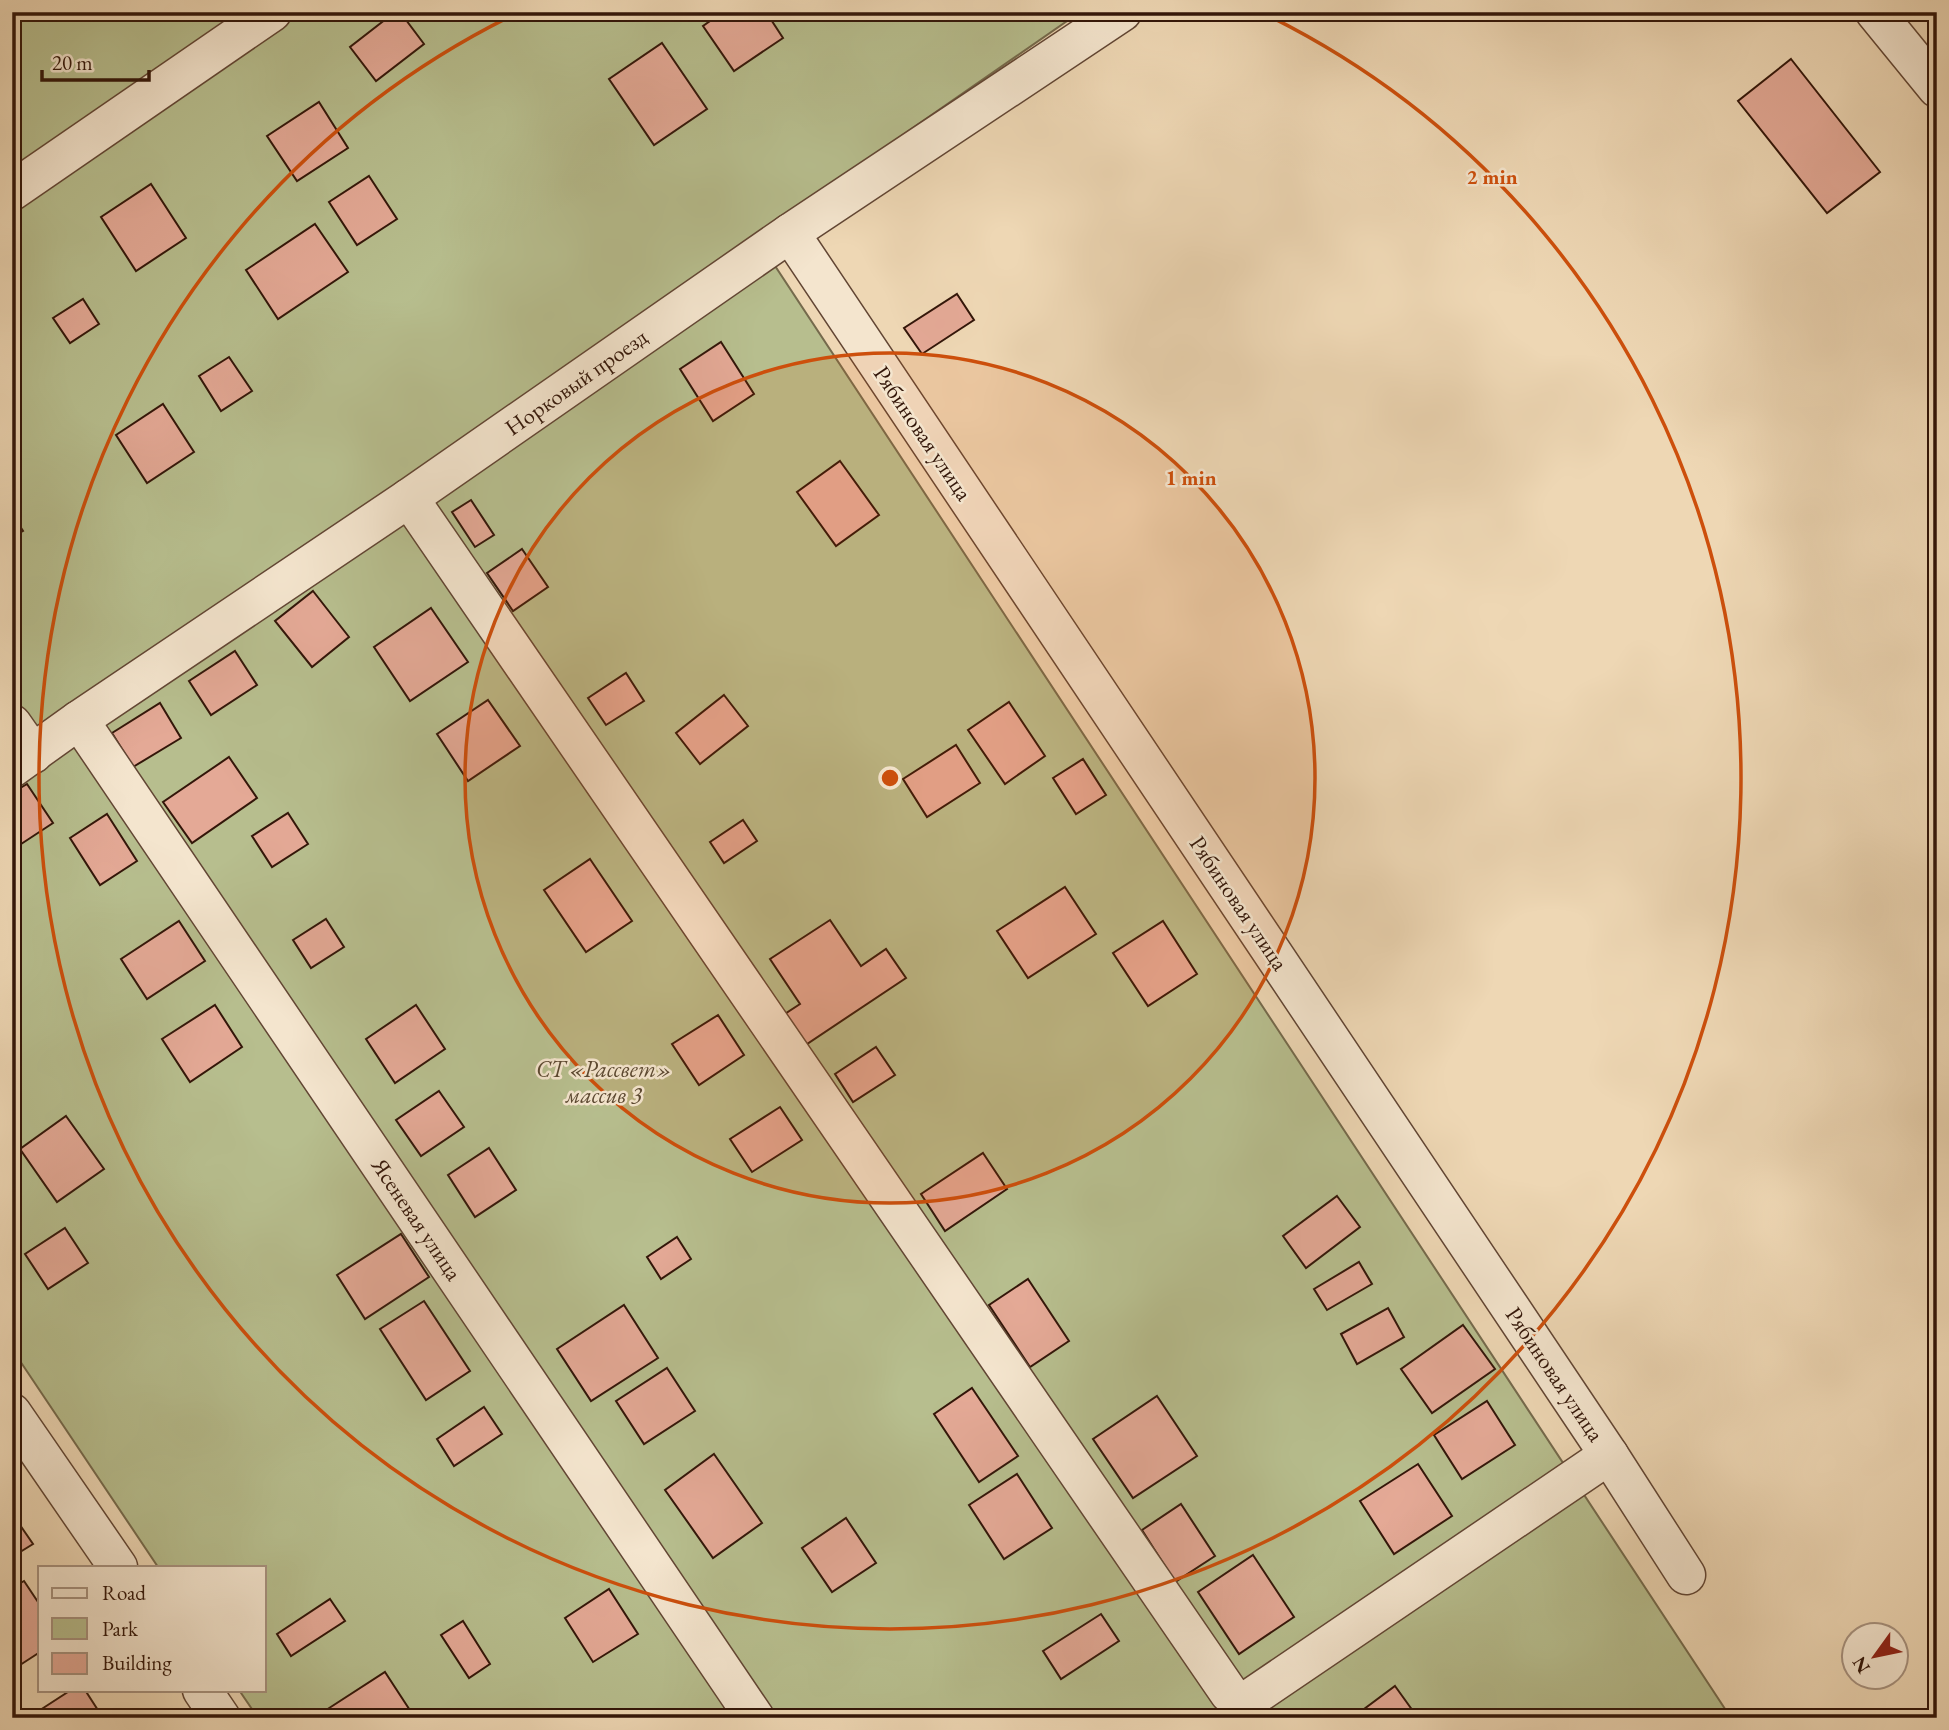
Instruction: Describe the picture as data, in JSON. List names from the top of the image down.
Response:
{
  "streets": {
    "street": ["Норковый проезд", "Рябиновая улица", "Ясеневая улица"]
  },
  "crossings": [
    ["Норковый проезд", "Рябиновая улица"],
    ["Норковый проезд", "Ясеневая улица"]
  ],
  "parks": ["СТ «Рассвет» массив 3"],
  "legend": ["Road", "Park", "Building"],
  "scale_bar": "20 m",
  "north": "bottom left",
  "rings": ["2 min", "1 min"]
}
